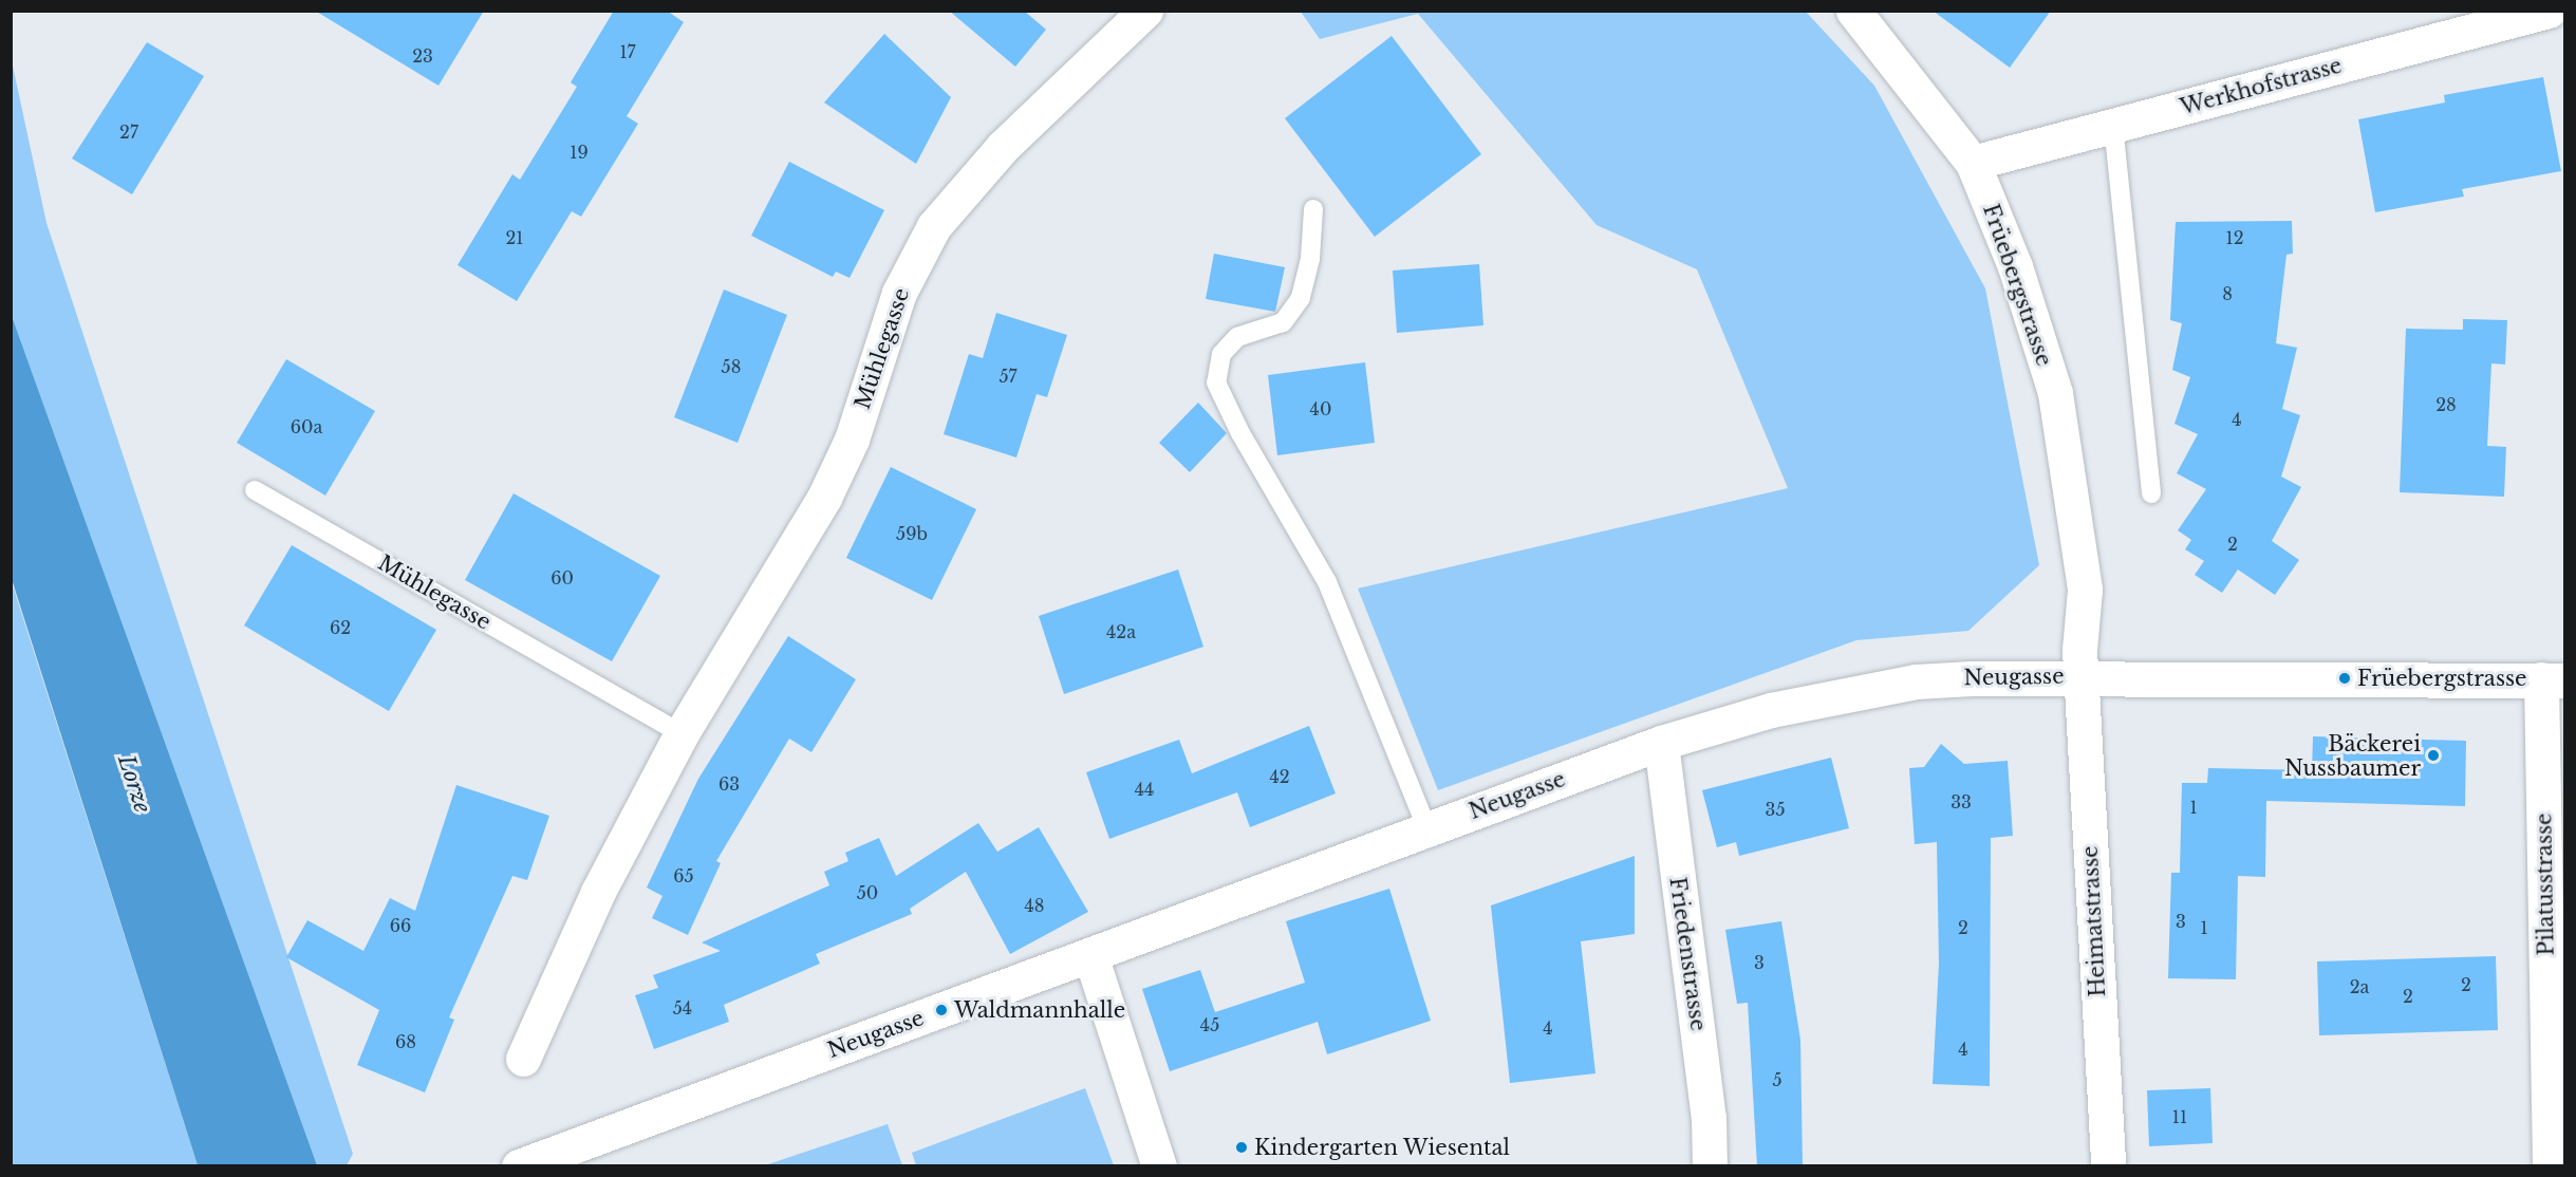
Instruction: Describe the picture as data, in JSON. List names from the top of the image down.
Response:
{
  "streets": {
    "street": [
      "Werkhofstrasse",
      "Früebergstrasse",
      "Mühlegasse",
      "Neugasse",
      "Pilatusstrasse",
      "Heimatstrasse",
      "Friedenstrasse"
    ]
  },
  "crossings": [
    ["Werkhofstrasse", "Früebergstrasse"],
    ["Früebergstrasse", "Neugasse"],
    ["Früebergstrasse", "Heimatstrasse"],
    ["Neugasse", "Pilatusstrasse"],
    ["Neugasse", "Heimatstrasse"],
    ["Neugasse", "Friedenstrasse"]
  ],
  "water": ["Lorze"],
  "places": [
    "Früebergstrasse",
    "Bäckerei Nussbaumer",
    "Waldmannhalle",
    "Kindergarten Wiesental"
  ],
  "house_numbers": [
    "17",
    "23",
    "27",
    "19",
    "21",
    "12",
    "8",
    "58",
    "57",
    "28",
    "40",
    "4",
    "60a",
    "59b",
    "2",
    "60",
    "62",
    "42a",
    "42",
    "63",
    "44",
    "33",
    "1",
    "35",
    "65",
    "50",
    "48",
    "3",
    "66",
    "2",
    "1",
    "3",
    "2",
    "2a",
    "2",
    "54",
    "45",
    "4",
    "68",
    "4",
    "5",
    "11"
  ]
}
